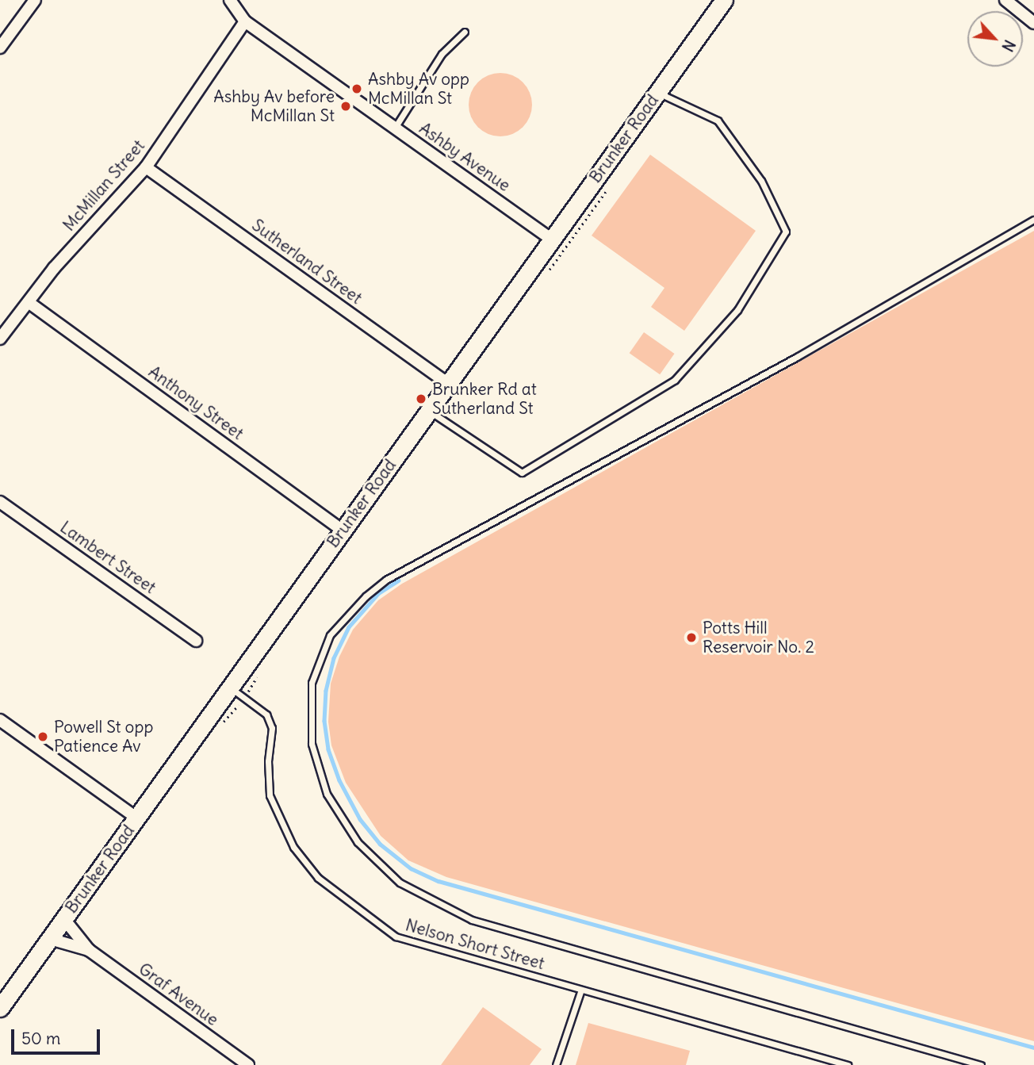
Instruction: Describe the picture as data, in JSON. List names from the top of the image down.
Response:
{
  "streets": {
    "main road": ["Brunker Road"],
    "street": [
      "Ashby Avenue",
      "McMillan Street",
      "Sutherland Street",
      "Anthony Street",
      "Lambert Street",
      "Graf Avenue"
    ],
    "lane": ["Nelson Short Street"]
  },
  "crossings": [
    ["Brunker Road", "Ashby Avenue"],
    ["Brunker Road", "Sutherland Street"],
    ["Brunker Road", "Anthony Street"],
    ["Brunker Road", "Nelson Short Street"],
    ["Brunker Road", "Graf Avenue"],
    ["Ashby Avenue", "McMillan Street"],
    ["McMillan Street", "Sutherland Street"],
    ["McMillan Street", "Anthony Street"]
  ],
  "places": [
    "Ashby Av opp McMillan St",
    "Ashby Av before McMillan St",
    "Brunker Rd at Sutherland St",
    "Potts Hill Reservoir No. 2",
    "Powell St opp Patience Av"
  ],
  "scale_bar": "50 m",
  "north": "bottom right"
}
